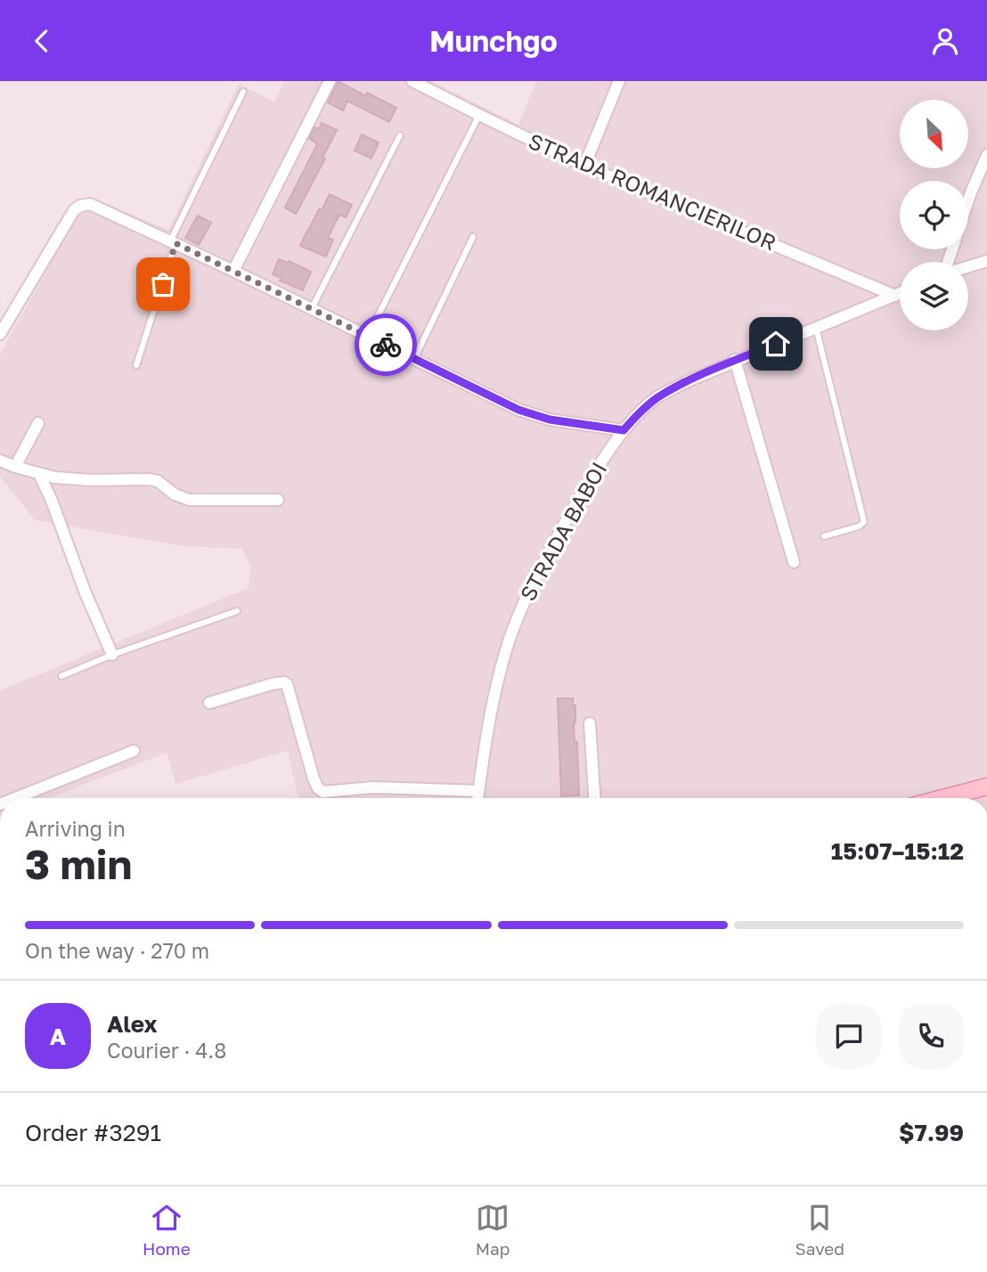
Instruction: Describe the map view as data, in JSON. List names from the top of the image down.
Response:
{
  "streets": {
    "street": ["STRADA ROMANCIERILOR", "STRADA BABOI"]
  },
  "crossings": [
    ["STRADA ROMANCIERILOR", "STRADA BABOI"]
  ],
  "north": "bottom right",
  "page": {
    "header": "Munchgo",
    "heading": ["3 min", "Arriving in", "15:07–15:12"],
    "panel": [
      "Alex",
      "Courier · 4.8",
      "Order #3291",
      "$7.99"
    ],
    "bar": "On the way · 270 m",
    "round": "A",
    "tabs": ["Home", "Map", "Saved"]
  }
}
